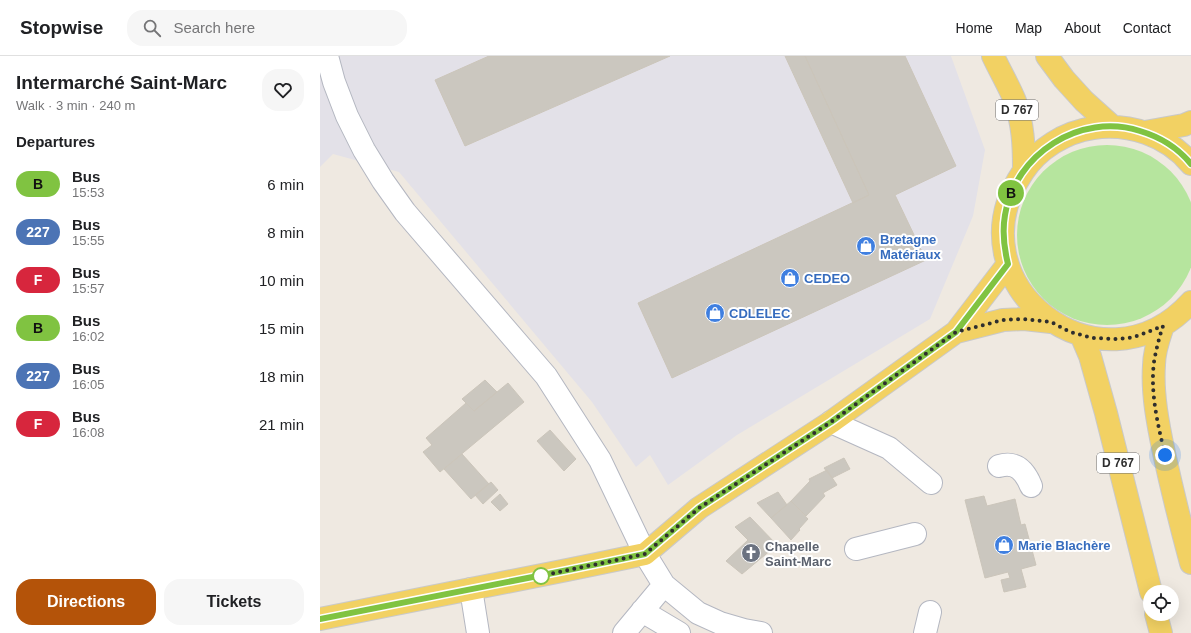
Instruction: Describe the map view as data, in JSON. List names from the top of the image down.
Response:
{
  "streets": {
    "main road": ["D 767"]
  },
  "places": {
    "shop": [
      "Bretagne Matériaux",
      "CEDEO",
      "CDLELEC",
      "Marie Blachère"
    ],
    "church": ["Chapelle Saint-Marc"]
  },
  "lines": ["bus line B"],
  "page": {
    "header": "Stopwise",
    "search": "Search here",
    "nav": [
      "Home",
      "Map",
      "About",
      "Contact"
    ],
    "heading": [
      ["Intermarché Saint-Marc", "Walk · 3 min · 240 m"],
      "Departures"
    ],
    "on_map": "B",
    "list": [
      {
        "mark": "B",
        "name": "Bus",
        "note": "15:53",
        "value": "6 min"
      },
      {
        "mark": "227",
        "name": "Bus",
        "note": "15:55",
        "value": "8 min"
      },
      {
        "mark": "F",
        "name": "Bus",
        "note": "15:57",
        "value": "10 min"
      },
      {
        "mark": "B",
        "name": "Bus",
        "note": "16:02",
        "value": "15 min"
      },
      {
        "mark": "227",
        "name": "Bus",
        "note": "16:05",
        "value": "18 min"
      },
      {
        "mark": "F",
        "name": "Bus",
        "note": "16:08",
        "value": "21 min"
      }
    ],
    "buttons": ["Directions", "Tickets"]
  }
}
